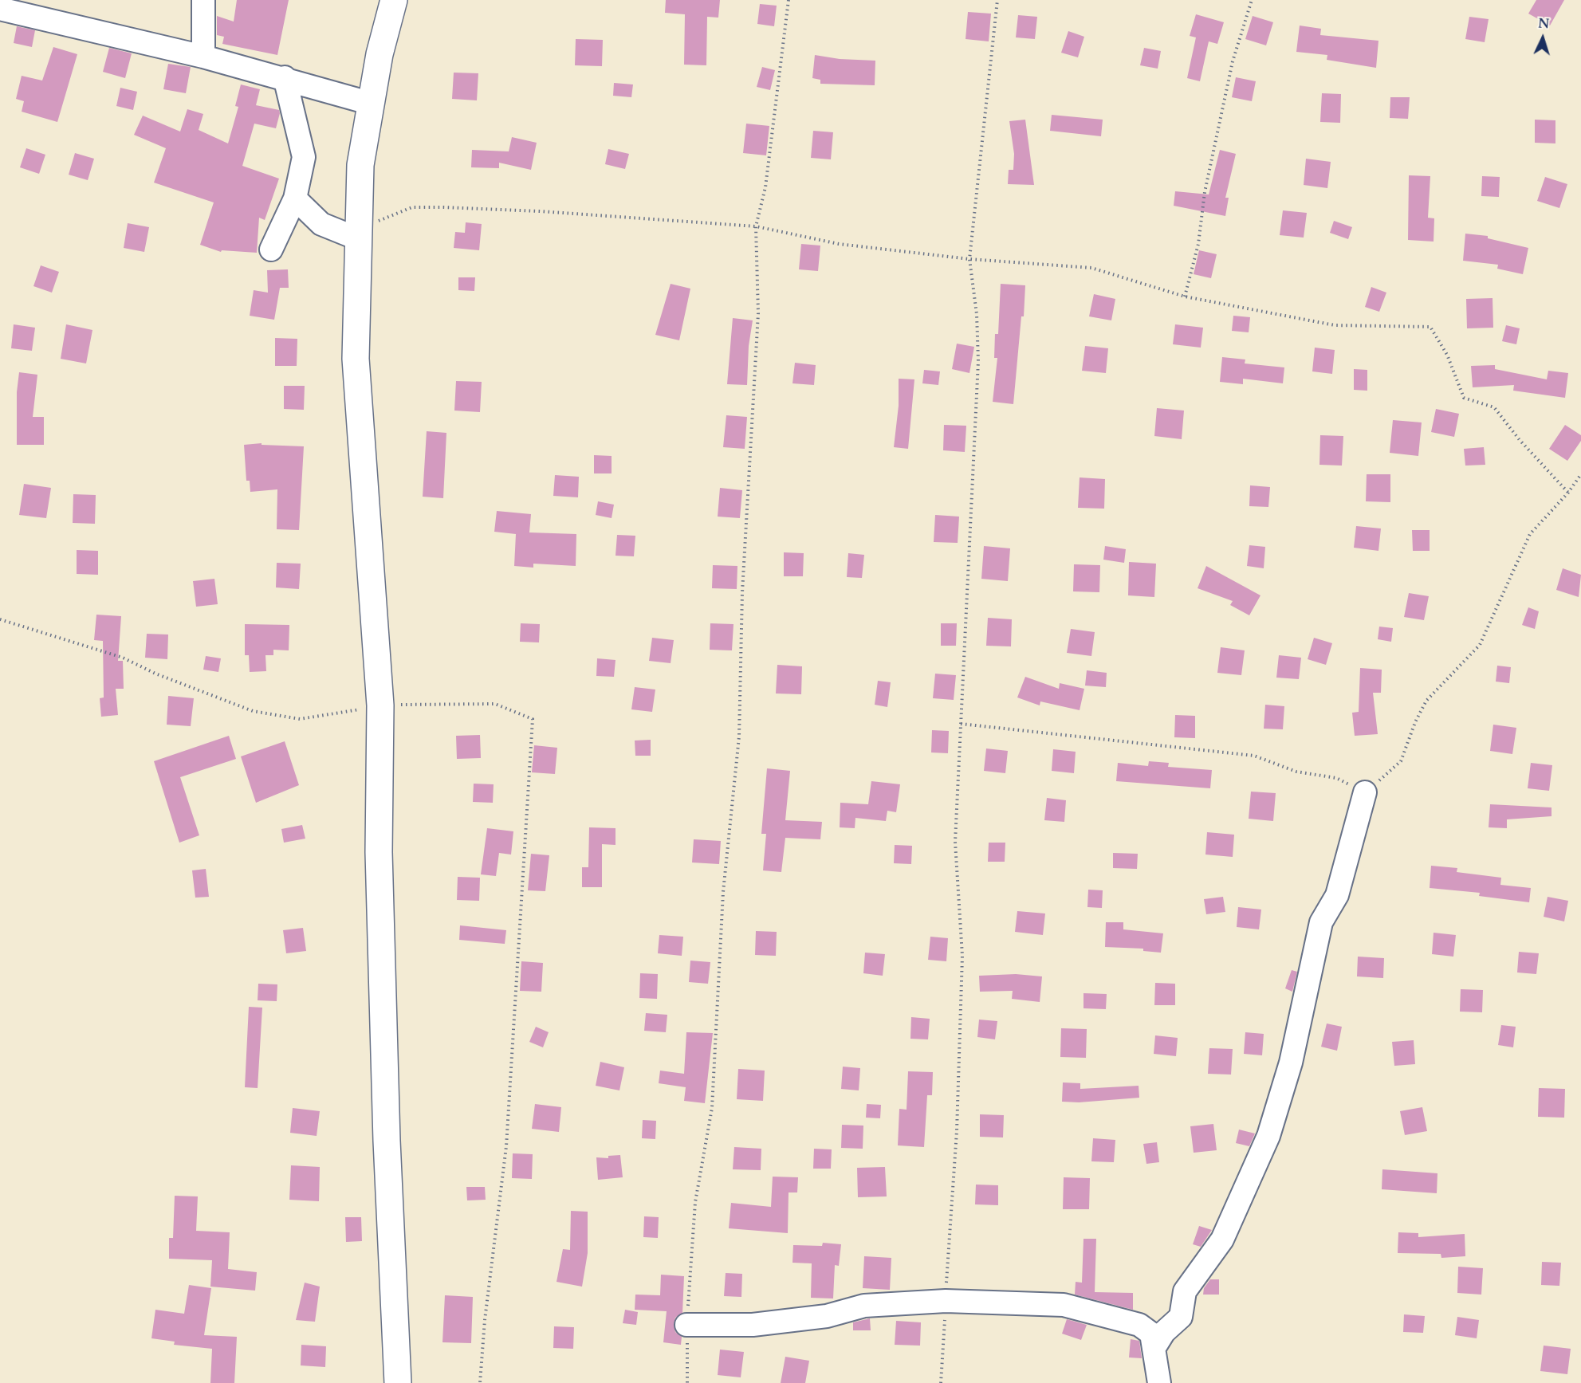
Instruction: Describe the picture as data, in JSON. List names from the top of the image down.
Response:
{
  "north": "top"
}
